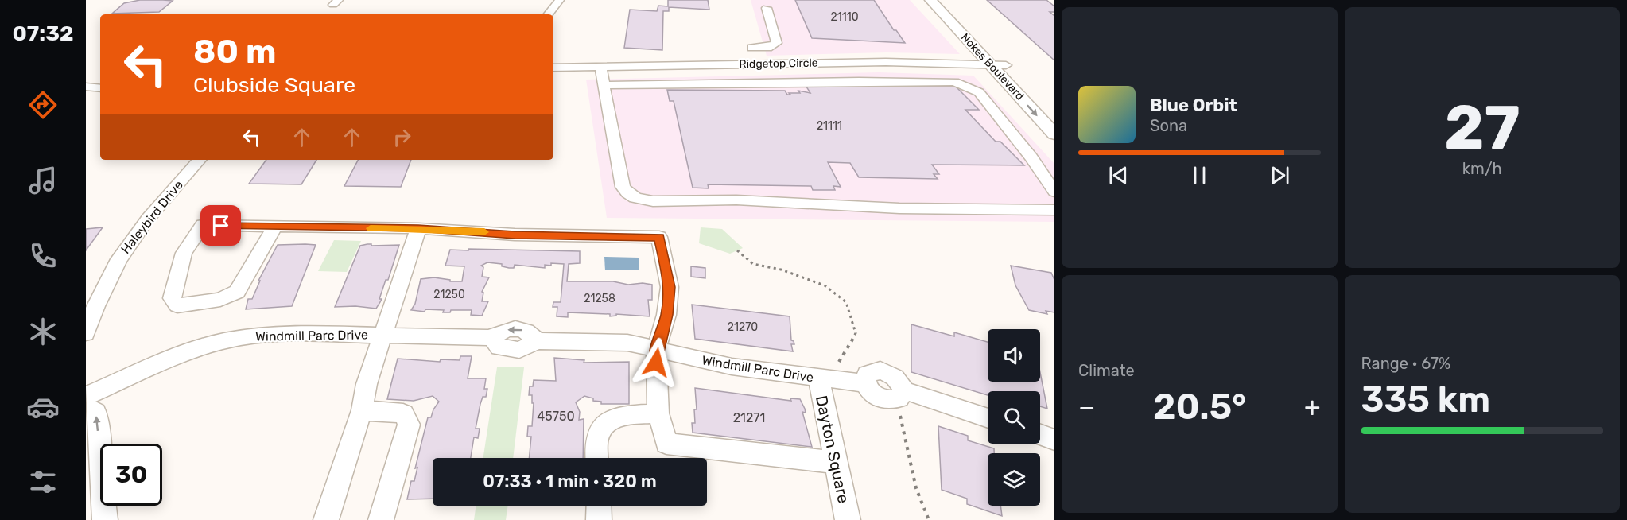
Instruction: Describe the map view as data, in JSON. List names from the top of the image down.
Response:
{
  "streets": {
    "main road": ["Nokes Boulevard"],
    "street": [
      "Ridgetop Circle",
      "Haleybird Drive",
      "Windmill Parc Drive",
      "Dayton Square"
    ]
  },
  "crossings": [
    ["Ridgetop Circle", "Nokes Boulevard"],
    ["Windmill Parc Drive", "Dayton Square"]
  ],
  "house_numbers": [
    "21110",
    "21111",
    "21250",
    "21258",
    "21270",
    "45750",
    "21271"
  ],
  "page": {
    "tabs": "07:32",
    "tile": [
      ["27", "km/h"],
      "Climate",
      ["Range · 67%", "335 km"]
    ],
    "turn": ["80 m", "Clubside Square"],
    "song": ["Blue Orbit", "Sona"],
    "heat": ["−", "20.5°", "+"],
    "limit": "30",
    "trip": "07:33 · 1 min · 320 m"
  }
}
